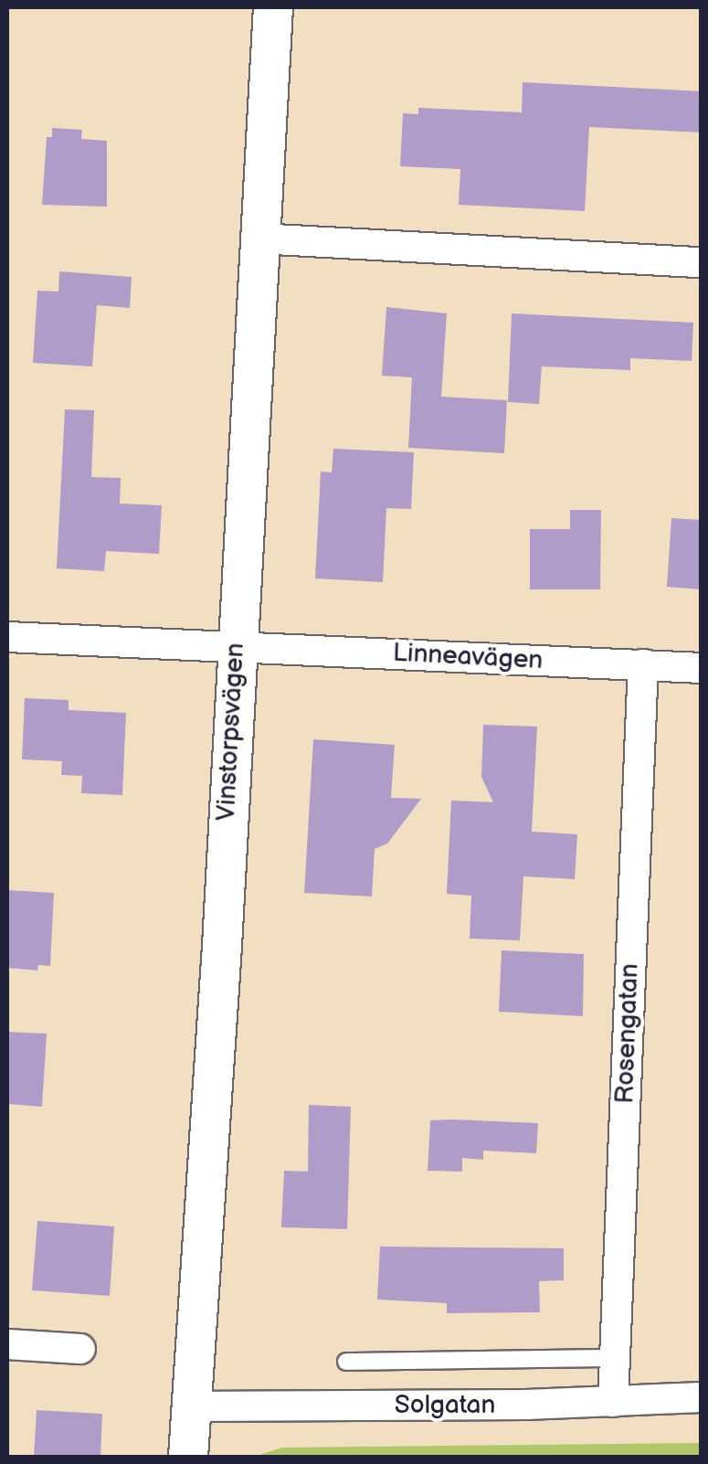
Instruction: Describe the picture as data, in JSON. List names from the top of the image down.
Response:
{
  "streets": {
    "street": [
      "Linneavägen",
      "Vinstorpsvägen",
      "Rosengatan",
      "Solgatan"
    ]
  },
  "crossings": [
    ["Linneavägen", "Vinstorpsvägen"],
    ["Linneavägen", "Rosengatan"],
    ["Vinstorpsvägen", "Solgatan"],
    ["Rosengatan", "Solgatan"]
  ]
}
